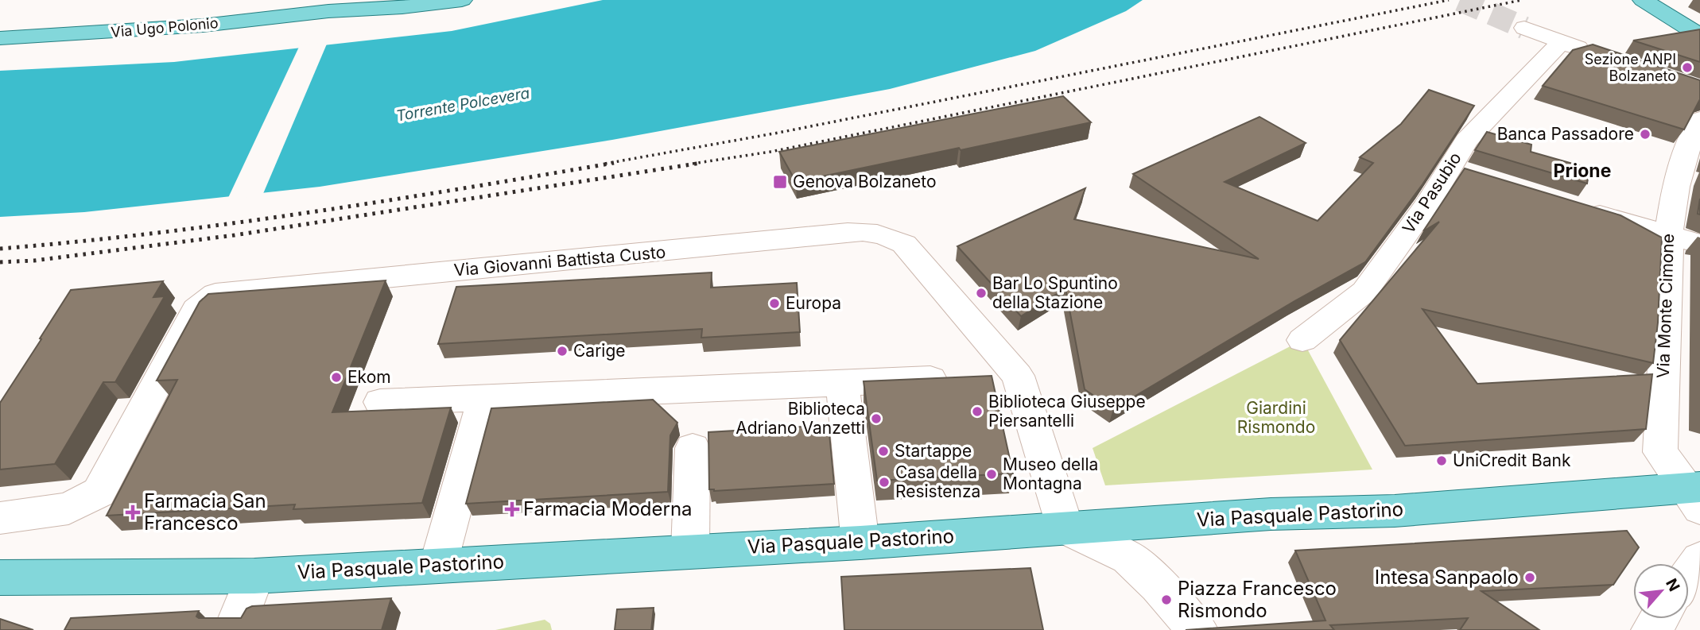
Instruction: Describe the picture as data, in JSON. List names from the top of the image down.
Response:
{
  "streets": {
    "main road": ["Via Ugo Polonio", "Via Pasquale Pastorino"],
    "street": ["Via Pasubio", "Via Giovanni Battista Custo", "Via Monte Cimone"]
  },
  "crossings": [
    ["Via Giovanni Battista Custo", "Via Pasquale Pastorino"],
    ["Via Monte Cimone", "Via Pasquale Pastorino"]
  ],
  "districts": ["Prione"],
  "water": ["Torrente Polcevera"],
  "parks": ["Giardini Rismondo"],
  "places": {
    "other": [
      "Sezione ANPI Bolzaneto",
      "Banca Passadore",
      "Bar Lo Spuntino della Stazione",
      "Europa",
      "Carige",
      "Ekom",
      "Biblioteca Giuseppe Piersantelli",
      "Biblioteca Adriano Vanzetti",
      "Startappe",
      "UniCredit Bank",
      "Museo della Montagna",
      "Casa della Resistenza",
      "Intesa Sanpaolo",
      "Piazza Francesco Rismondo"
    ],
    "transit": ["Genova Bolzaneto"],
    "health": ["Farmacia Moderna", "Farmacia San Francesco"]
  },
  "north": "top right"
}
